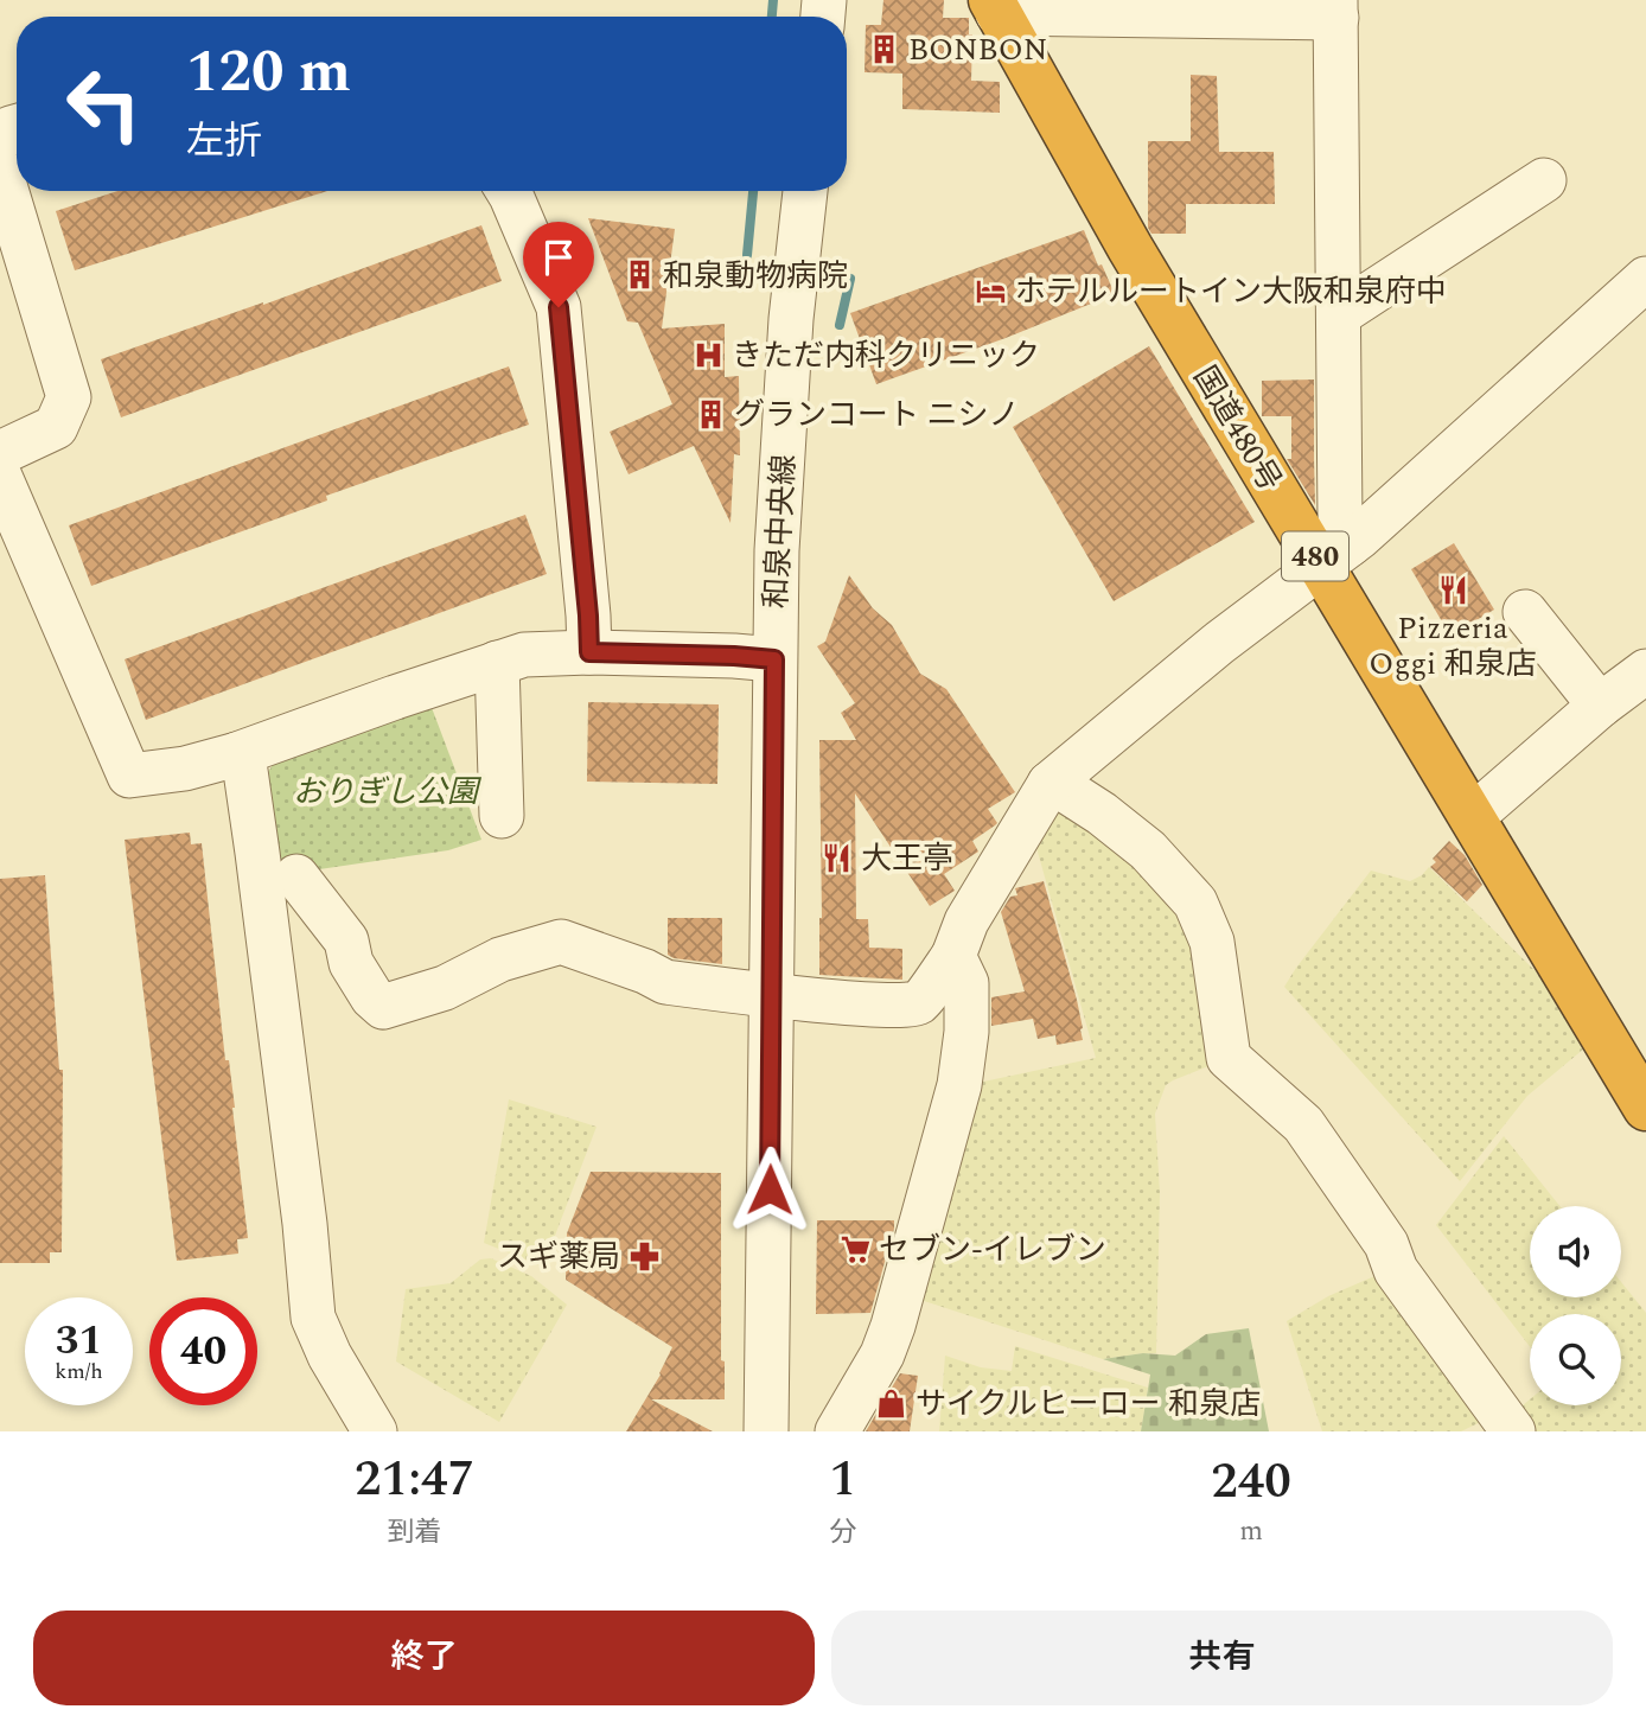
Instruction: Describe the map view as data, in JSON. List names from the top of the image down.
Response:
{
  "streets": {
    "highway": ["国道480号", "480"],
    "street": ["和泉中央線"]
  },
  "parks": ["おりぎし公園"],
  "places": {
    "building": ["BONBON", "和泉動物病院", "グランコート ニシノ"],
    "hotel": ["ホテルルートイン大阪和泉府中"],
    "hospital": ["きただ内科クリニック"],
    "restaurant": ["Pizzeria Oggi 和泉店", "大王亭"],
    "supermarket": ["セブン-イレブン"],
    "pharmacy": ["スギ薬局"],
    "shop": ["サイクルヒーロー 和泉店"]
  },
  "page": {
    "turn": ["120 m", "左折"],
    "speed": "31 km/h",
    "limit": "40",
    "eta": [
      "21:47",
      "到着",
      "1",
      "分",
      "240",
      "m"
    ],
    "buttons": ["終了", "共有"]
  }
}
